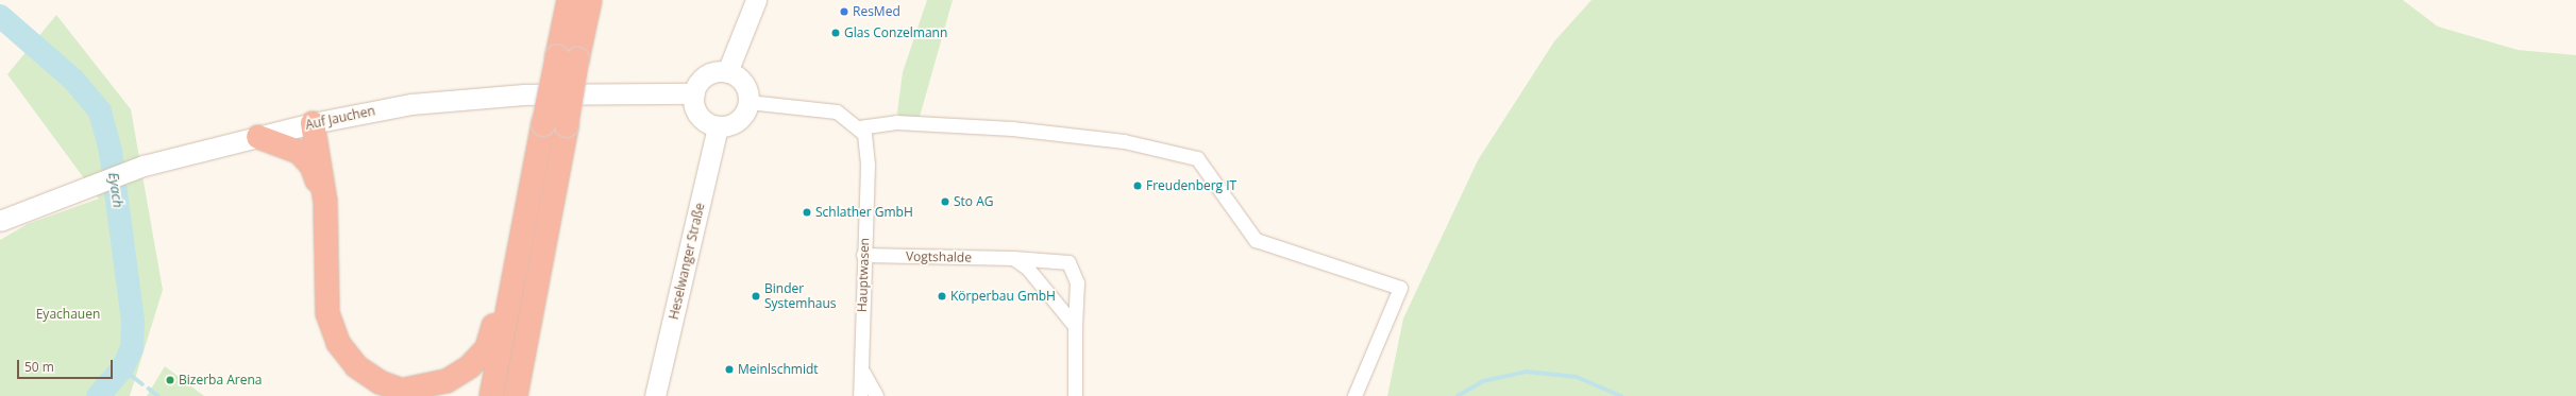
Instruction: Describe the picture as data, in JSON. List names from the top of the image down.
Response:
{
  "streets": {
    "main road": ["Auf Jauchen", "Heselwanger Straße"],
    "street": ["Vogtshalde", "Hauptwasen"]
  },
  "crossings": [
    ["Auf Jauchen", "Heselwanger Straße"],
    ["Vogtshalde", "Hauptwasen"]
  ],
  "water": ["Eyach"],
  "parks": ["Eyachauen"],
  "places": [
    "ResMed",
    "Glas Conzelmann",
    "Freudenberg IT",
    "Sto AG",
    "Schlather GmbH",
    "Binder Systemhaus",
    "Körperbau GmbH",
    "Meinlschmidt",
    "Bizerba Arena"
  ],
  "scale_bar": "50 m"
}
